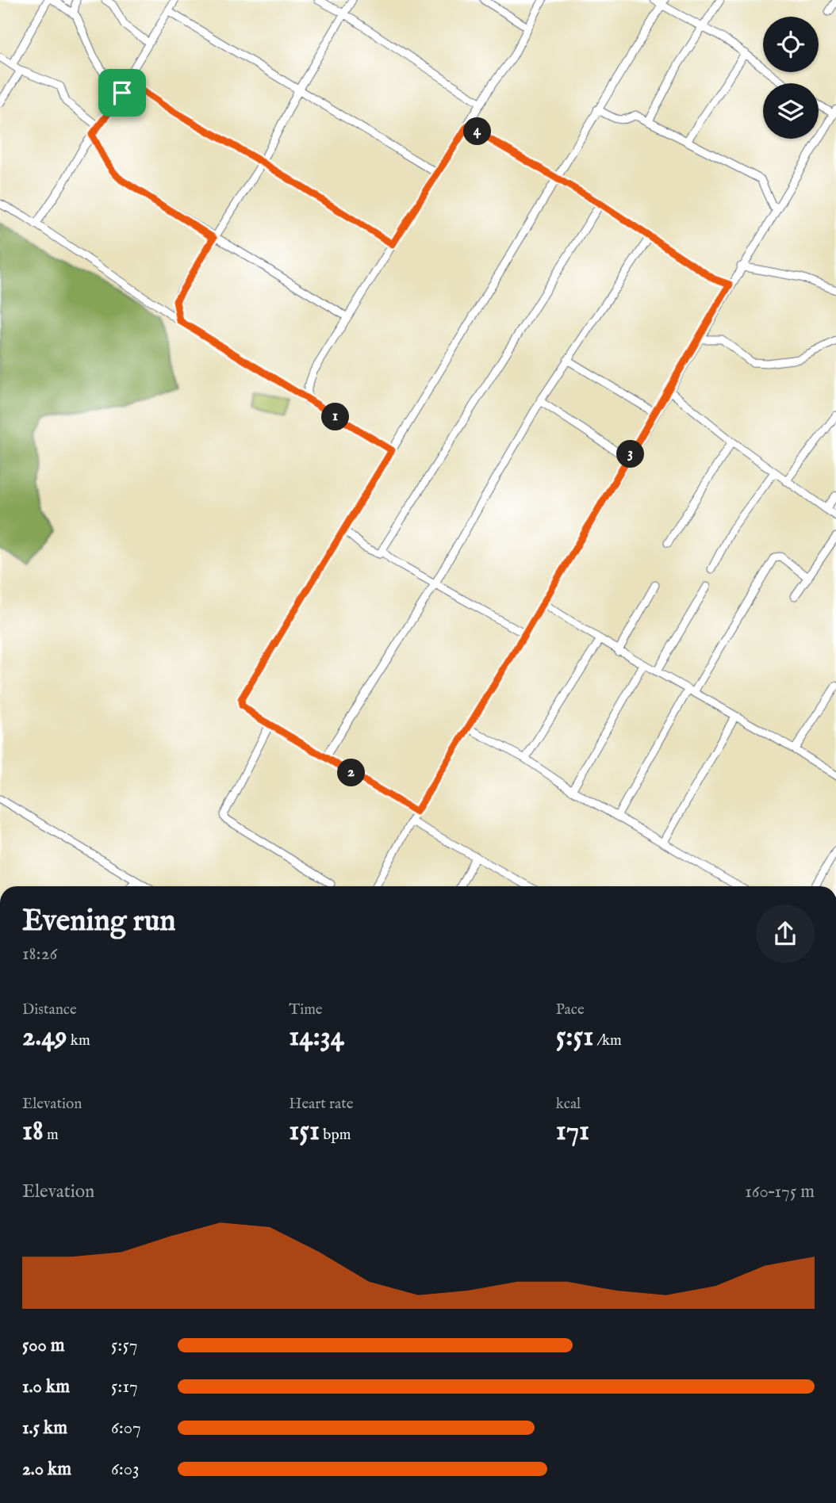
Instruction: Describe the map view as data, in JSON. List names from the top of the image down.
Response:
{
  "page": {
    "pins": [
      "4",
      "1",
      "3",
      "2"
    ],
    "heading": ["Evening run", "18:26"],
    "stats": [
      ["Distance", "2.49 km"],
      ["Time", "14:34"],
      ["Pace", "5:51 /km"],
      ["Elevation", "18 m"],
      ["Heart rate", "151 bpm"],
      ["kcal", "171"]
    ],
    "chart": ["Elevation", "160–175 m"],
    "list": [
      {
        "name": "500 m",
        "note": "5:57"
      },
      {
        "name": "1.0 km",
        "note": "5:17"
      },
      {
        "name": "1.5 km",
        "note": "6:07"
      },
      {
        "name": "2.0 km",
        "note": "6:03"
      }
    ]
  }
}
